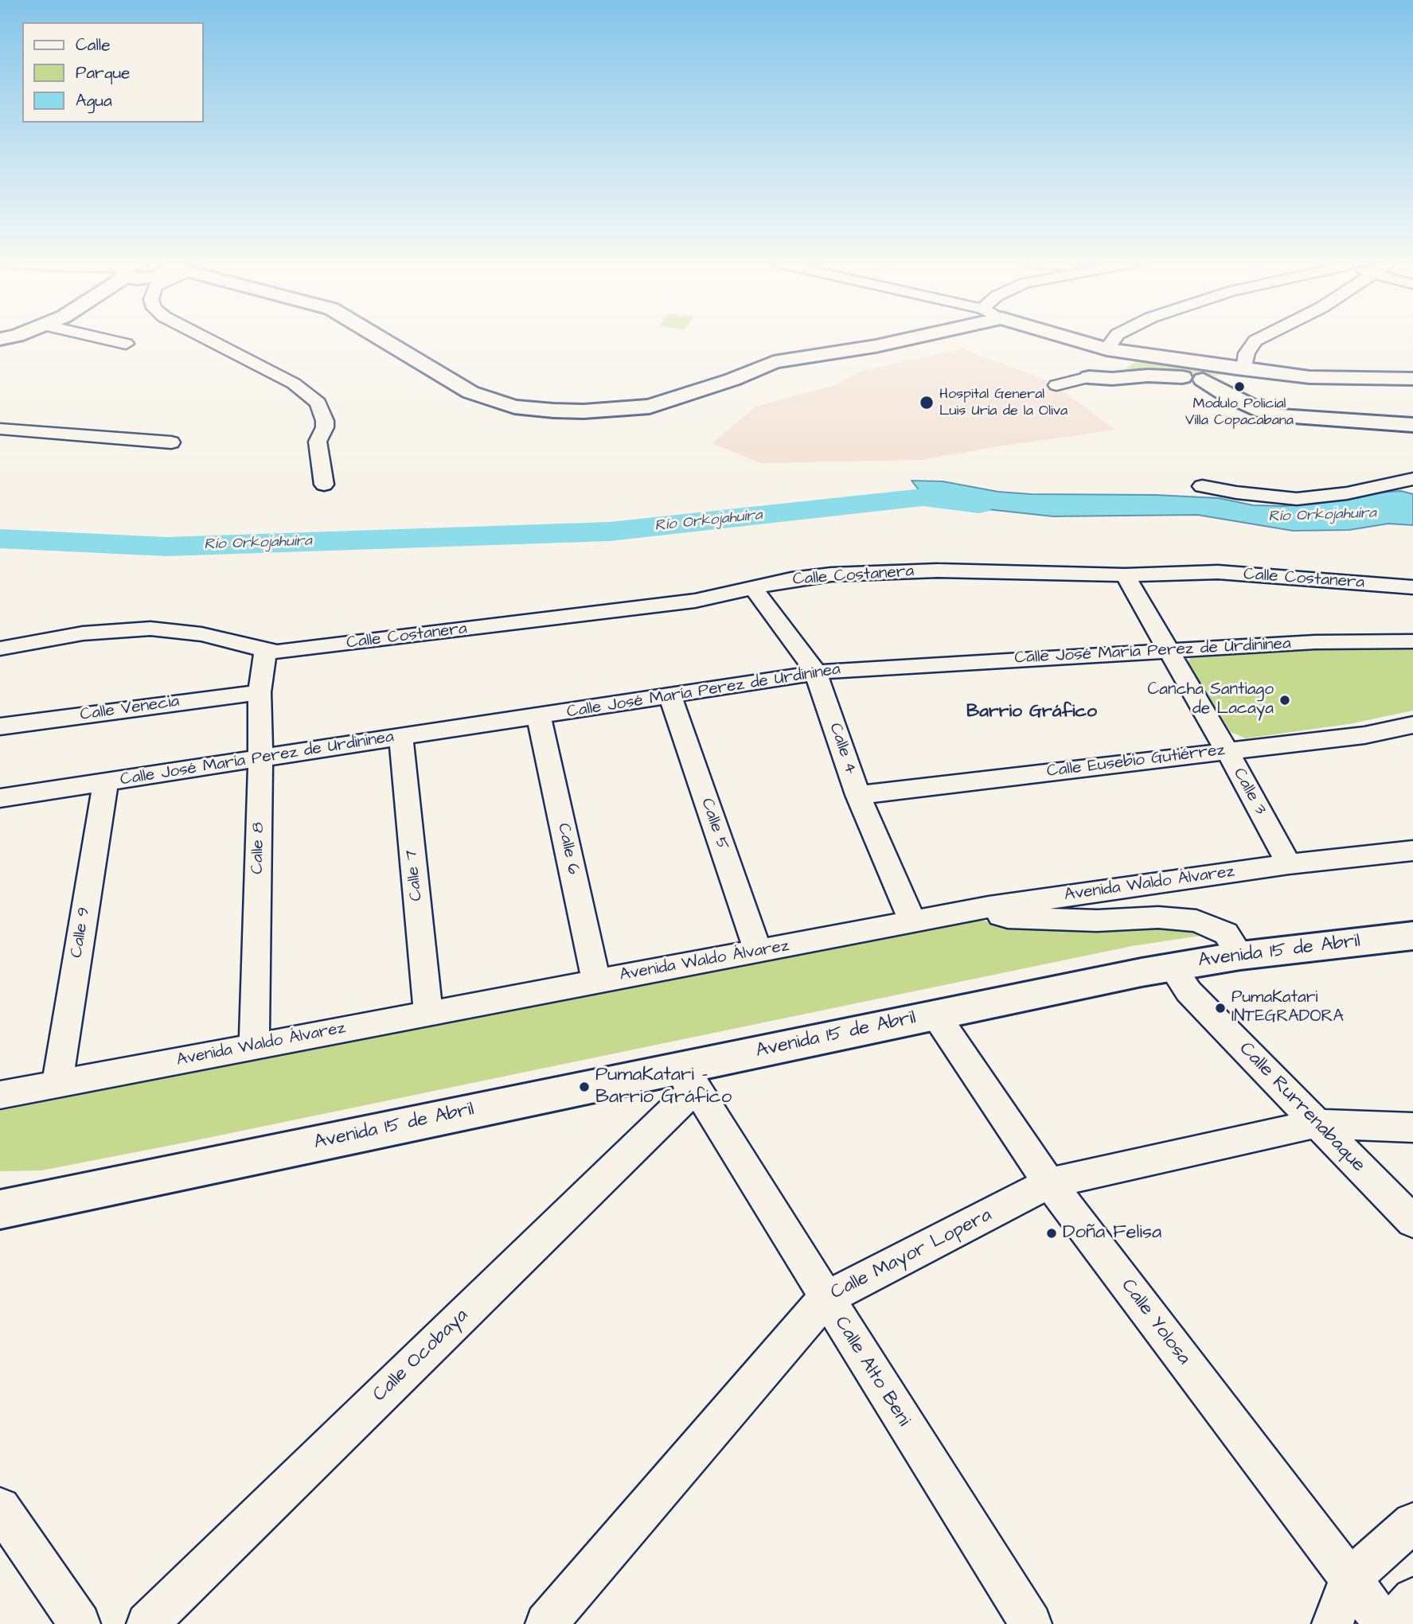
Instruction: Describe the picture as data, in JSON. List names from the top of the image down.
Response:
{
  "streets": {
    "main road": ["Avenida 15 de Abril"],
    "street": [
      "Calle Costanera",
      "Calle José María Perez de Urdininea",
      "Calle Venecia",
      "Calle 4",
      "Calle Eusebio Gutiérrez",
      "Calle 3",
      "Calle 5",
      "Calle 8",
      "Calle 6",
      "Calle 7",
      "Avenida Waldo Álvarez",
      "Calle 9",
      "Calle Rurrenabaque",
      "Calle Mayor Lopera",
      "Calle Yolosa",
      "Calle Ocobaya",
      "Calle Alto Beni"
    ]
  },
  "crossings": [
    ["Calle Costanera", "Calle 4"],
    ["Calle Costanera", "Calle 3"],
    ["Calle Costanera", "Calle 8"],
    ["Calle José María Perez de Urdininea", "Calle 4"],
    ["Calle José María Perez de Urdininea", "Calle 3"],
    ["Calle José María Perez de Urdininea", "Calle 5"],
    ["Calle José María Perez de Urdininea", "Calle 8"],
    ["Calle José María Perez de Urdininea", "Calle 6"],
    ["Calle José María Perez de Urdininea", "Calle 7"],
    ["Calle José María Perez de Urdininea", "Calle 9"],
    ["Calle Venecia", "Calle 8"],
    ["Calle 4", "Calle Eusebio Gutiérrez"],
    ["Calle 4", "Avenida Waldo Álvarez"],
    ["Calle Eusebio Gutiérrez", "Calle 3"],
    ["Calle 3", "Avenida Waldo Álvarez"],
    ["Calle 5", "Avenida Waldo Álvarez"],
    ["Calle 8", "Avenida Waldo Álvarez"],
    ["Calle 6", "Avenida Waldo Álvarez"],
    ["Calle 7", "Avenida Waldo Álvarez"],
    ["Avenida Waldo Álvarez", "Calle 9"],
    ["Avenida 15 de Abril", "Calle Rurrenabaque"],
    ["Avenida 15 de Abril", "Calle Yolosa"],
    ["Avenida 15 de Abril", "Calle Ocobaya"],
    ["Avenida 15 de Abril", "Calle Alto Beni"],
    ["Calle Rurrenabaque", "Calle Mayor Lopera"],
    ["Calle Mayor Lopera", "Calle Yolosa"],
    ["Calle Mayor Lopera", "Calle Alto Beni"],
    ["Calle Ocobaya", "Calle Alto Beni"]
  ],
  "districts": ["Barrio Gráfico"],
  "water": ["Río Orkojahuira"],
  "places": [
    "Modulo Policial Villa Copacabana",
    "Hospital General Luis Uría de la Oliva",
    "Cancha Santiago de Lacaya",
    "PumaKatari INTEGRADORA",
    "PumaKatari - Barrio Gráfico",
    "Doña Felisa"
  ],
  "legend": ["Calle", "Parque", "Agua"]
}
